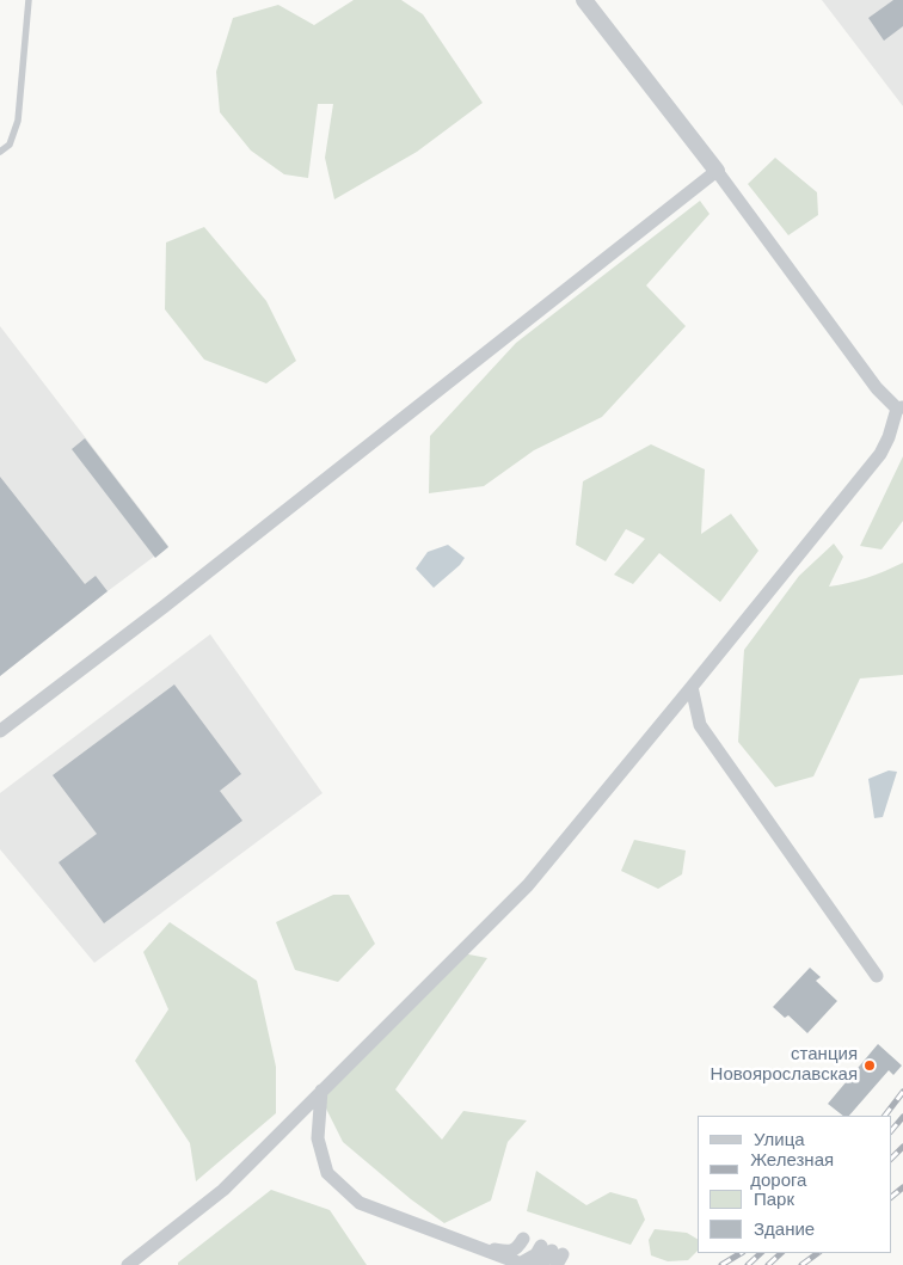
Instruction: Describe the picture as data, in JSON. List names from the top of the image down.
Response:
{
  "places": ["станция Новоярославская"],
  "legend": [
    "Улица",
    "Железная дорога",
    "Парк",
    "Здание"
  ]
}
